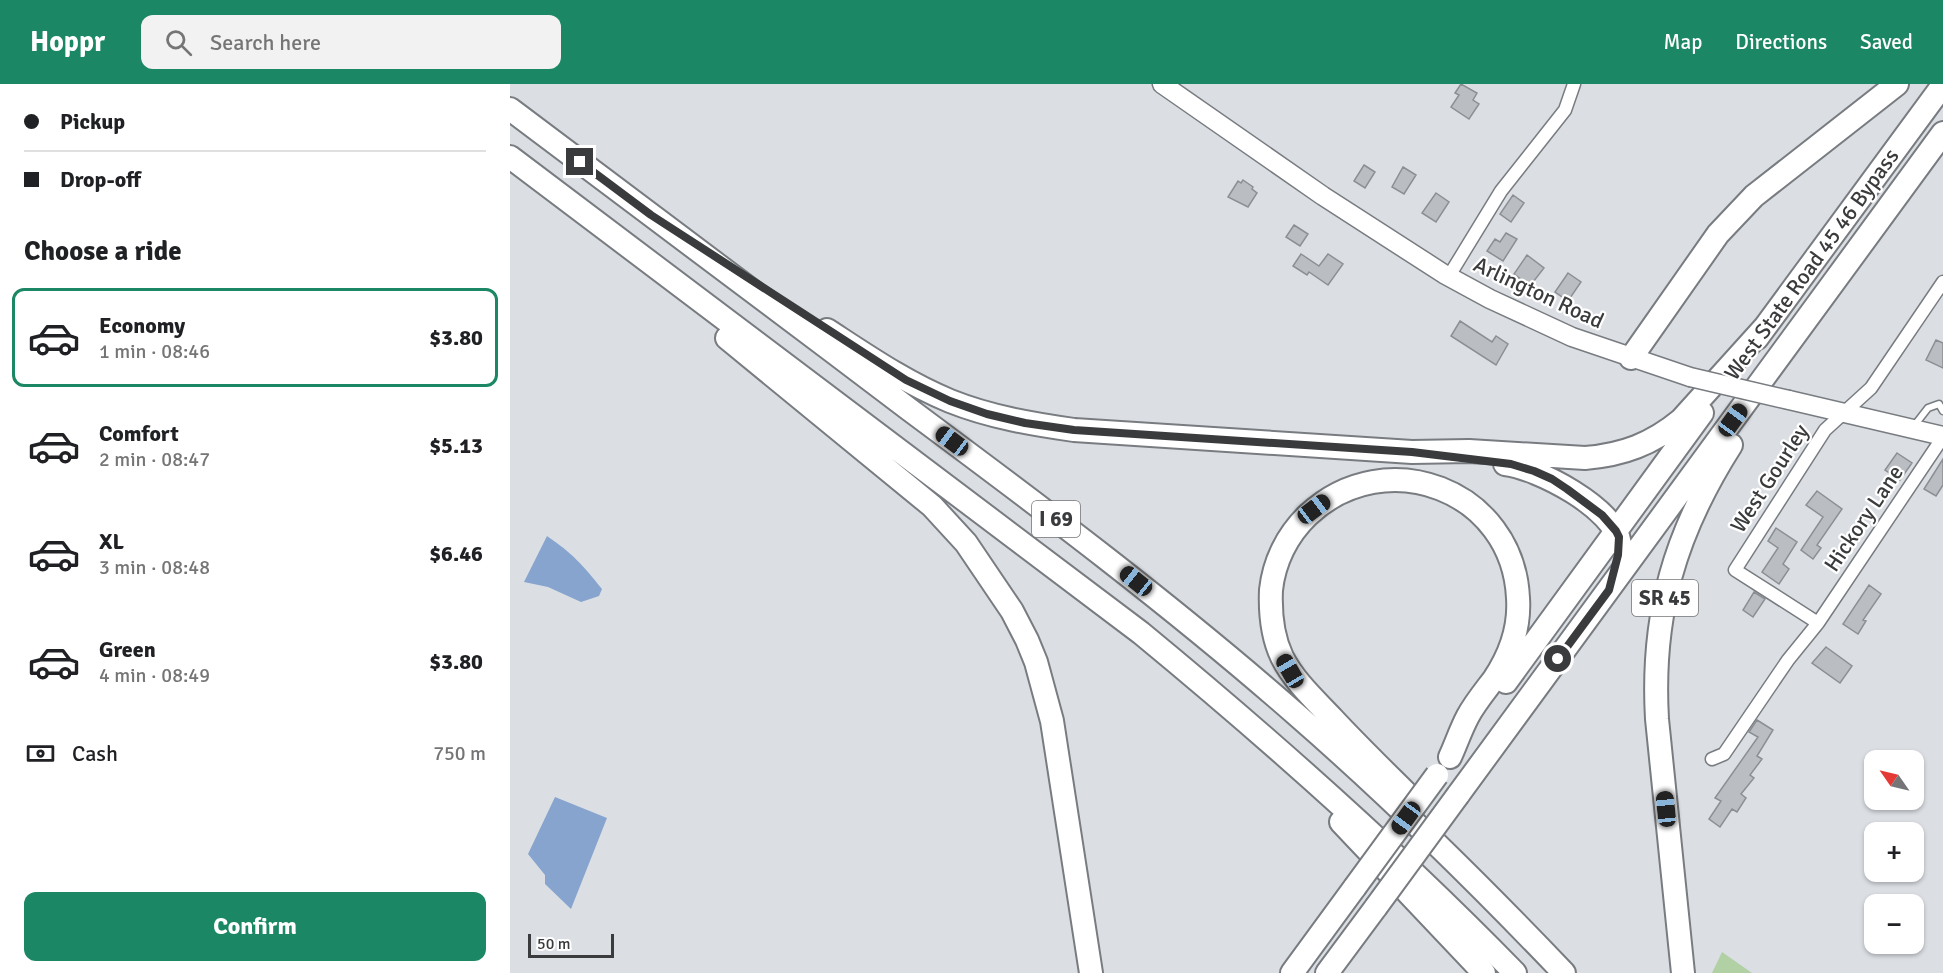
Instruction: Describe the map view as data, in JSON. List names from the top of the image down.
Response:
{
  "streets": {
    "highway": ["West State Road 45 46 Bypass", "I 69", "SR 45"],
    "street": ["Arlington Road", "West Gourley", "Hickory Lane"]
  },
  "crossings": [
    ["West State Road 45 46 Bypass", "SR 45"],
    ["Arlington Road", "West Gourley"],
    ["Arlington Road", "Hickory Lane"],
    ["West Gourley", "Hickory Lane"]
  ],
  "scale_bar": "50 m",
  "north": "top left",
  "page": {
    "header": "Hoppr",
    "search": "Search here",
    "nav": ["Map", "Directions", "Saved"],
    "banner": ["Pickup", "Drop-off"],
    "heading": "Choose a ride",
    "list": [
      {
        "name": "Economy",
        "note": "1 min · 08:46",
        "value": "$3.80"
      },
      {
        "name": "Comfort",
        "note": "2 min · 08:47",
        "value": "$5.13"
      },
      {
        "name": "XL",
        "note": "3 min · 08:48",
        "value": "$6.46"
      },
      {
        "name": "Green",
        "note": "4 min · 08:49",
        "value": "$3.80"
      }
    ],
    "pay": ["Cash", "750 m"],
    "map_buttons": ["+", "−"],
    "buttons": "Confirm",
    "scale": "50 m"
  }
}
